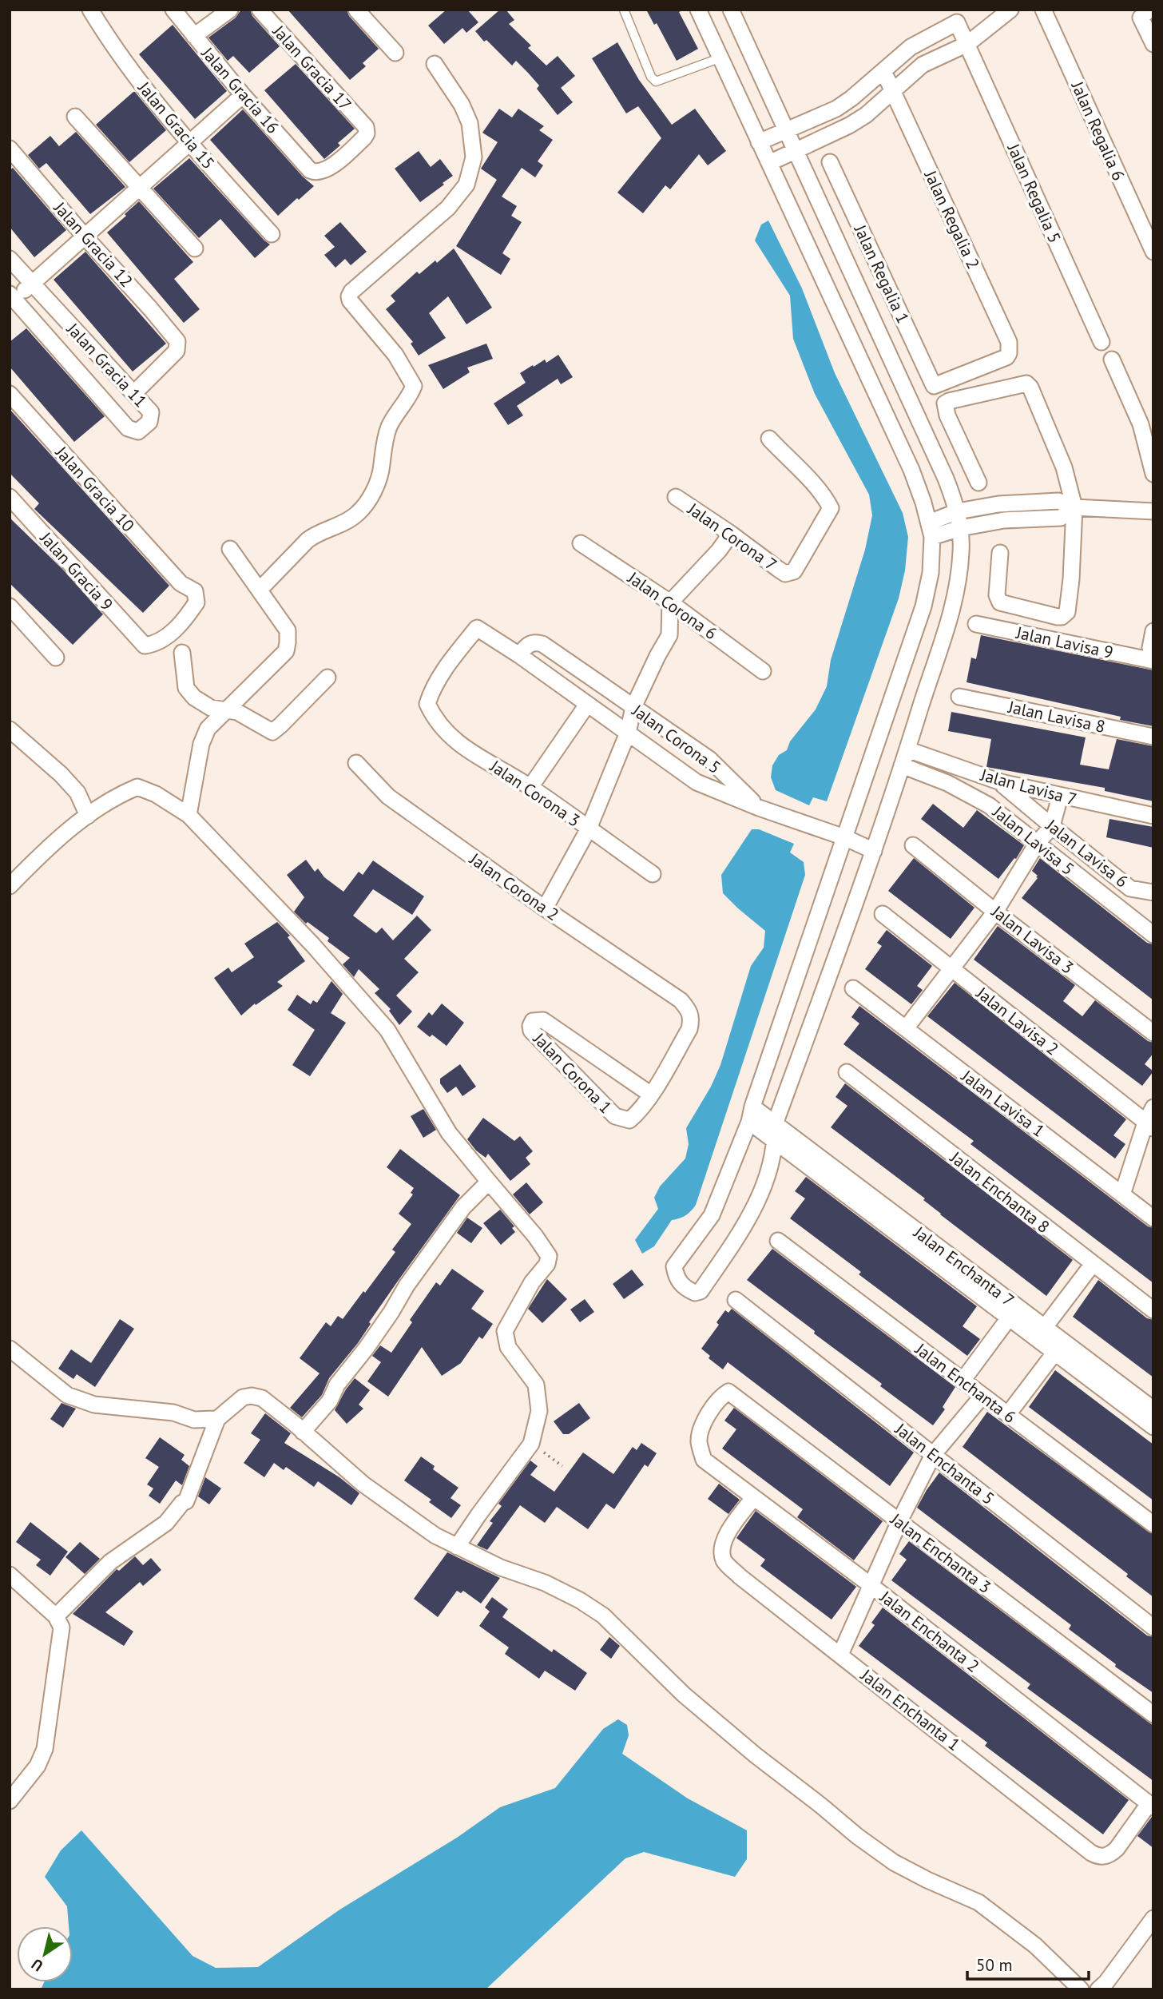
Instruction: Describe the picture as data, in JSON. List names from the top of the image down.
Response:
{
  "streets": {
    "street": [
      "Jalan Gracia 17",
      "Jalan Gracia 16",
      "Jalan Gracia 15",
      "Jalan Regalia 6",
      "Jalan Regalia 5",
      "Jalan Regalia 2",
      "Jalan Gracia 12",
      "Jalan Regalia 1",
      "Jalan Gracia 11",
      "Jalan Gracia 10",
      "Jalan Corona 7",
      "Jalan Gracia 9",
      "Jalan Corona 6",
      "Jalan Lavisa 9",
      "Jalan Lavisa 8",
      "Jalan Corona 5",
      "Jalan Lavisa 7",
      "Jalan Corona 3",
      "Jalan Lavisa 5",
      "Jalan Lavisa 6",
      "Jalan Corona 2",
      "Jalan Lavisa 3",
      "Jalan Lavisa 2",
      "Jalan Corona 1",
      "Jalan Lavisa 1",
      "Jalan Enchanta 8",
      "Jalan Enchanta 7",
      "Jalan Enchanta 6",
      "Jalan Enchanta 5",
      "Jalan Enchanta 3",
      "Jalan Enchanta 2",
      "Jalan Enchanta 1"
    ]
  },
  "crossings": [
    ["Jalan Gracia 17", "Jalan Gracia 16"],
    ["Jalan Regalia 5", "Jalan Regalia 2"],
    ["Jalan Regalia 2", "Jalan Regalia 1"],
    ["Jalan Gracia 12", "Jalan Gracia 11"],
    ["Jalan Gracia 10", "Jalan Gracia 9"],
    ["Jalan Corona 5", "Jalan Corona 3"],
    ["Jalan Lavisa 7", "Jalan Lavisa 6"],
    ["Jalan Corona 2", "Jalan Corona 1"],
    ["Jalan Enchanta 3", "Jalan Enchanta 2"],
    ["Jalan Enchanta 2", "Jalan Enchanta 1"]
  ],
  "scale_bar": "50 m",
  "north": "bottom left"
}
